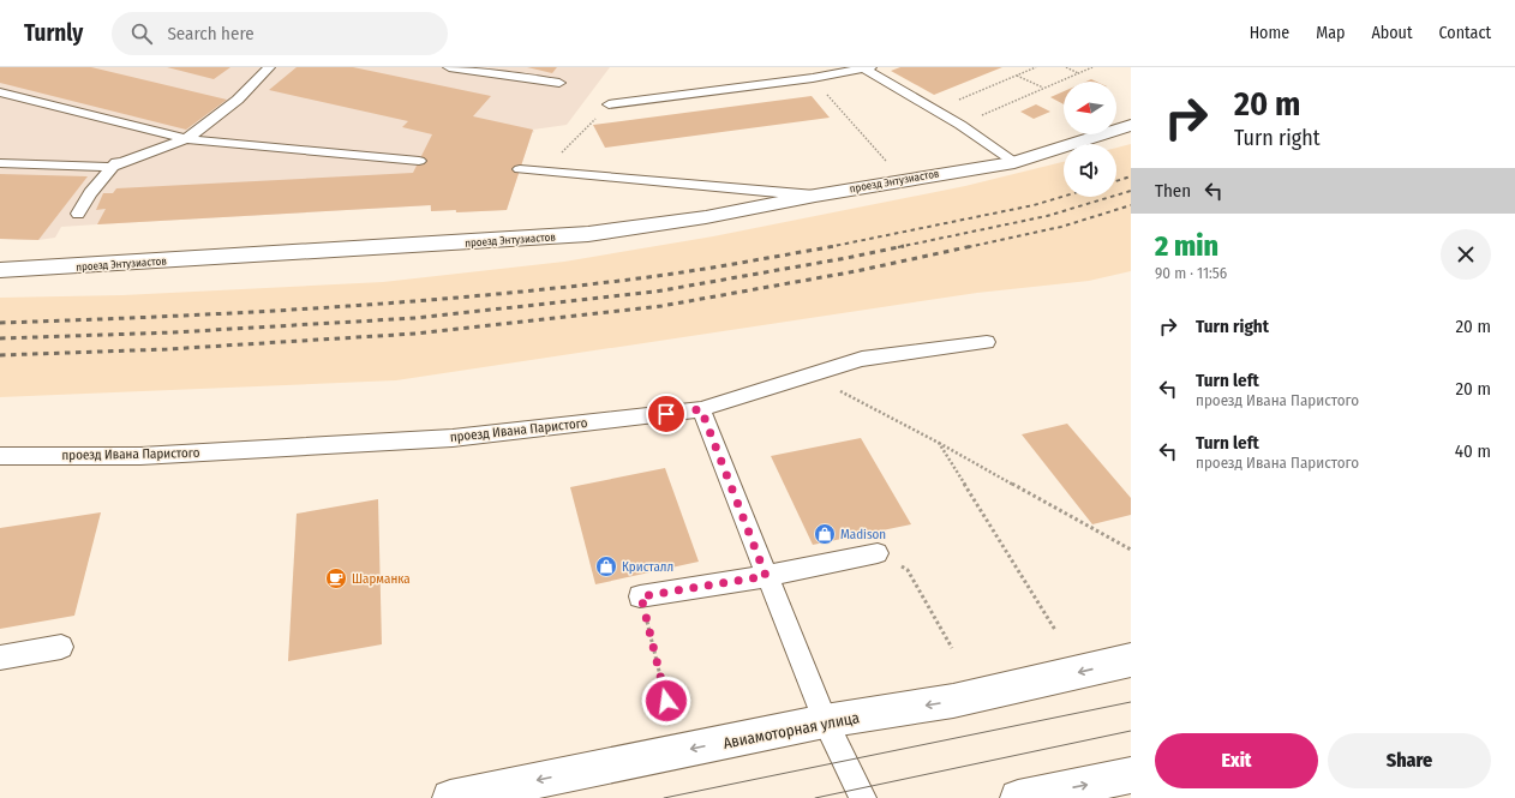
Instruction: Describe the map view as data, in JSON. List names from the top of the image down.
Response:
{
  "streets": {
    "street": ["проезд Энтузиастов", "Авиамоторная улица"],
    "lane": ["проезд Ивана Паристого"]
  },
  "one_way": ["Авиамоторная улица"],
  "places": {
    "shop": ["Madison", "Кристалл"],
    "cafe": ["Шарманка"]
  },
  "north": "left",
  "page": {
    "header": "Turnly",
    "search": "Search here",
    "nav": [
      "Home",
      "Map",
      "About",
      "Contact"
    ],
    "turn": ["20 m", "Turn right"],
    "then": "Then",
    "heading": ["2 min", "90 m · 11:56"],
    "list": [
      {
        "name": "Turn right",
        "value": "20 m"
      },
      {
        "name": "Turn left",
        "note": "проезд Ивана Паристого",
        "value": "20 m"
      },
      {
        "name": "Turn left",
        "note": "проезд Ивана Паристого",
        "value": "40 m"
      }
    ],
    "buttons": ["Exit", "Share"]
  }
}
